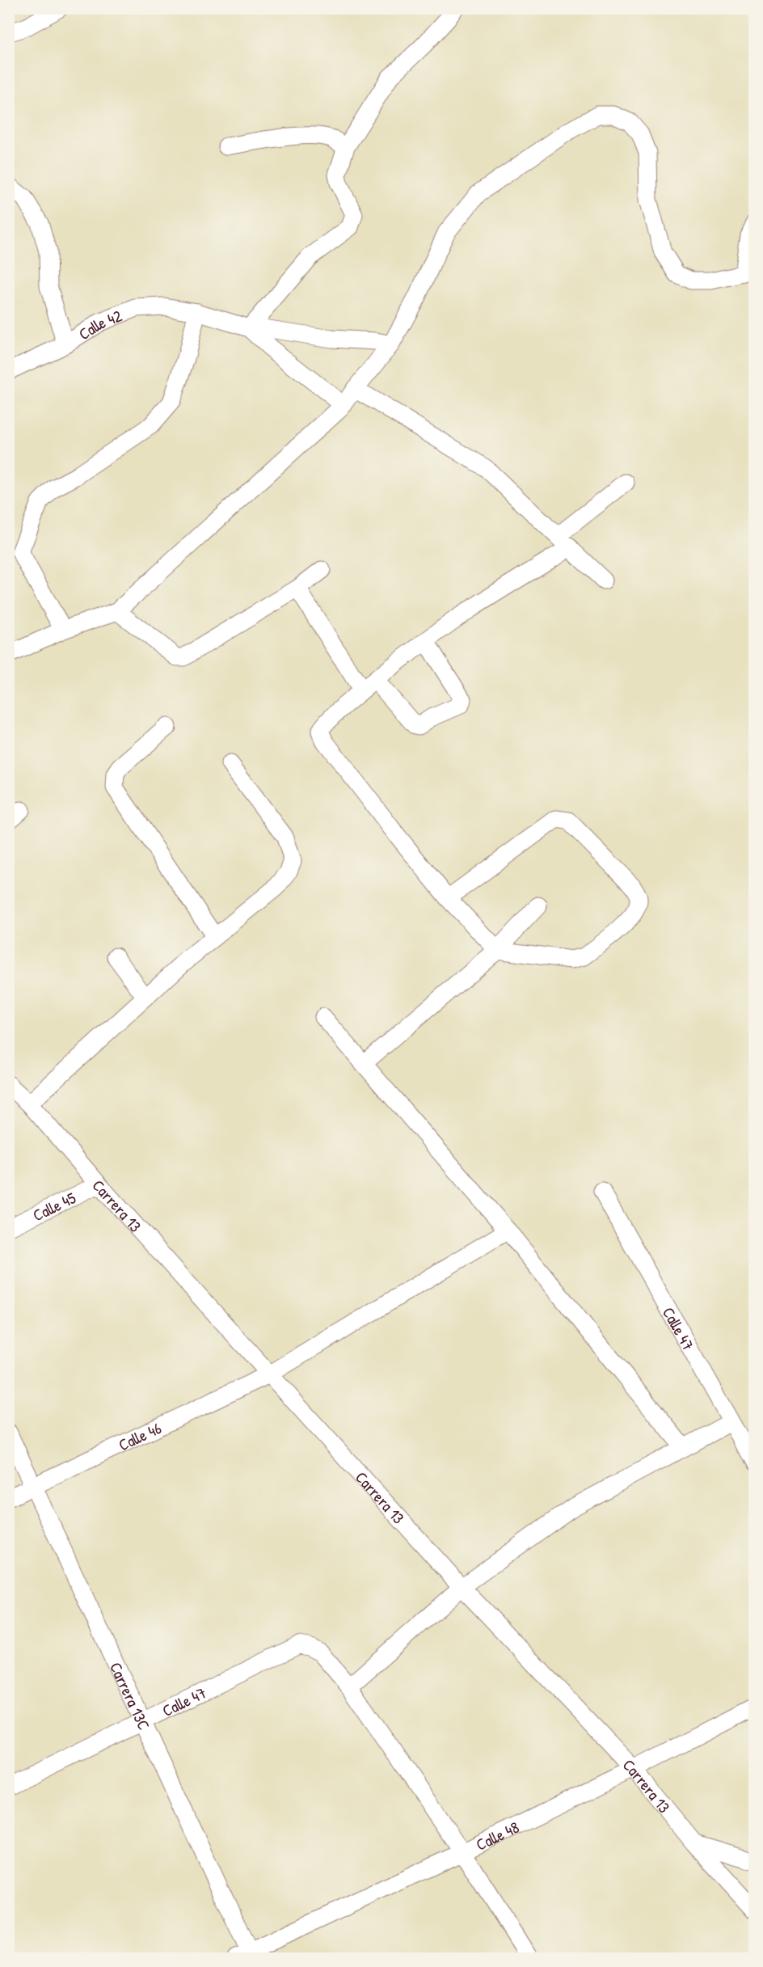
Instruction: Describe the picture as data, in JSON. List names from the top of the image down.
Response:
{
  "streets": {
    "street": [
      "Calle 42",
      "Calle 45",
      "Carrera 13",
      "Calle 47",
      "Calle 46",
      "Carrera 13C",
      "Calle 48"
    ]
  },
  "crossings": [
    ["Calle 45", "Carrera 13"],
    ["Carrera 13", "Calle 46"],
    ["Carrera 13", "Calle 48"],
    ["Calle 47", "Carrera 13C"],
    ["Calle 47", "Calle 48"],
    ["Calle 46", "Carrera 13C"],
    ["Carrera 13C", "Calle 48"]
  ]
}
